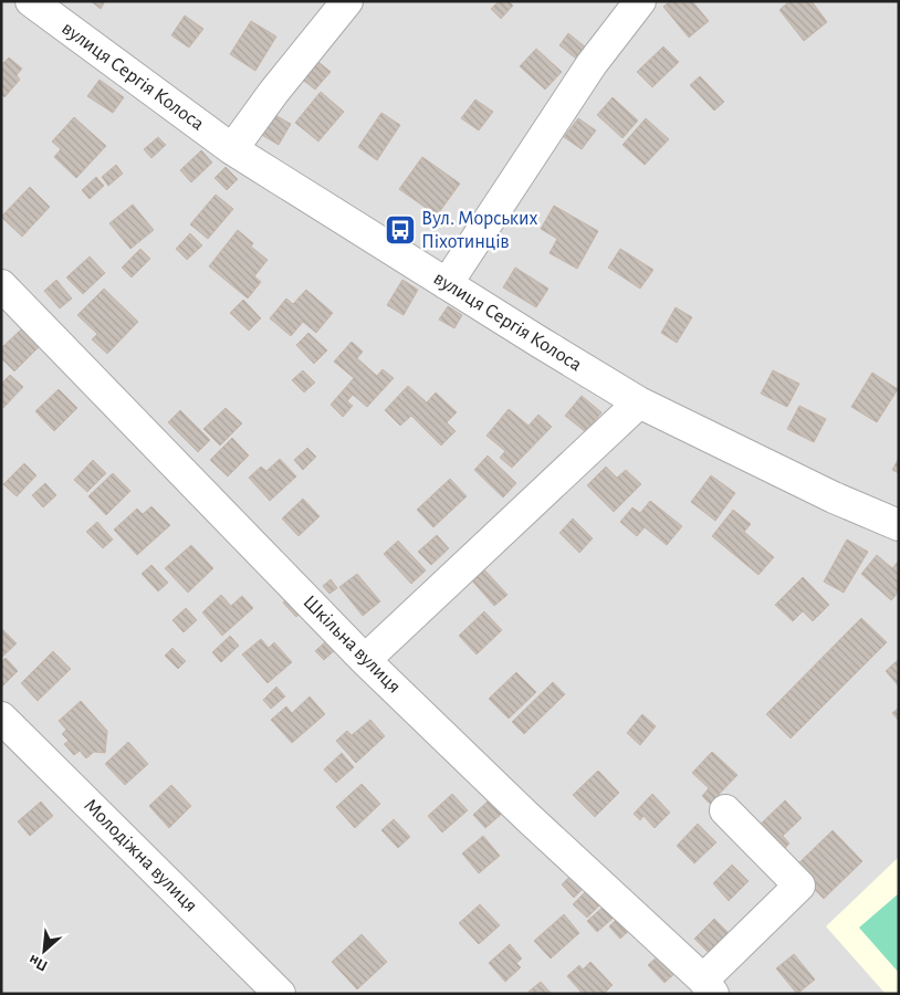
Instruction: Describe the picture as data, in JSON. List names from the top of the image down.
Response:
{
  "streets": {
    "street": ["вулиця Сергія Колоса", "Шкільна вулиця", "Молодіжна вулиця"]
  },
  "places": {
    "bus stop": ["Вул. Морських Піхотинців"]
  },
  "north": "bottom left"
}
